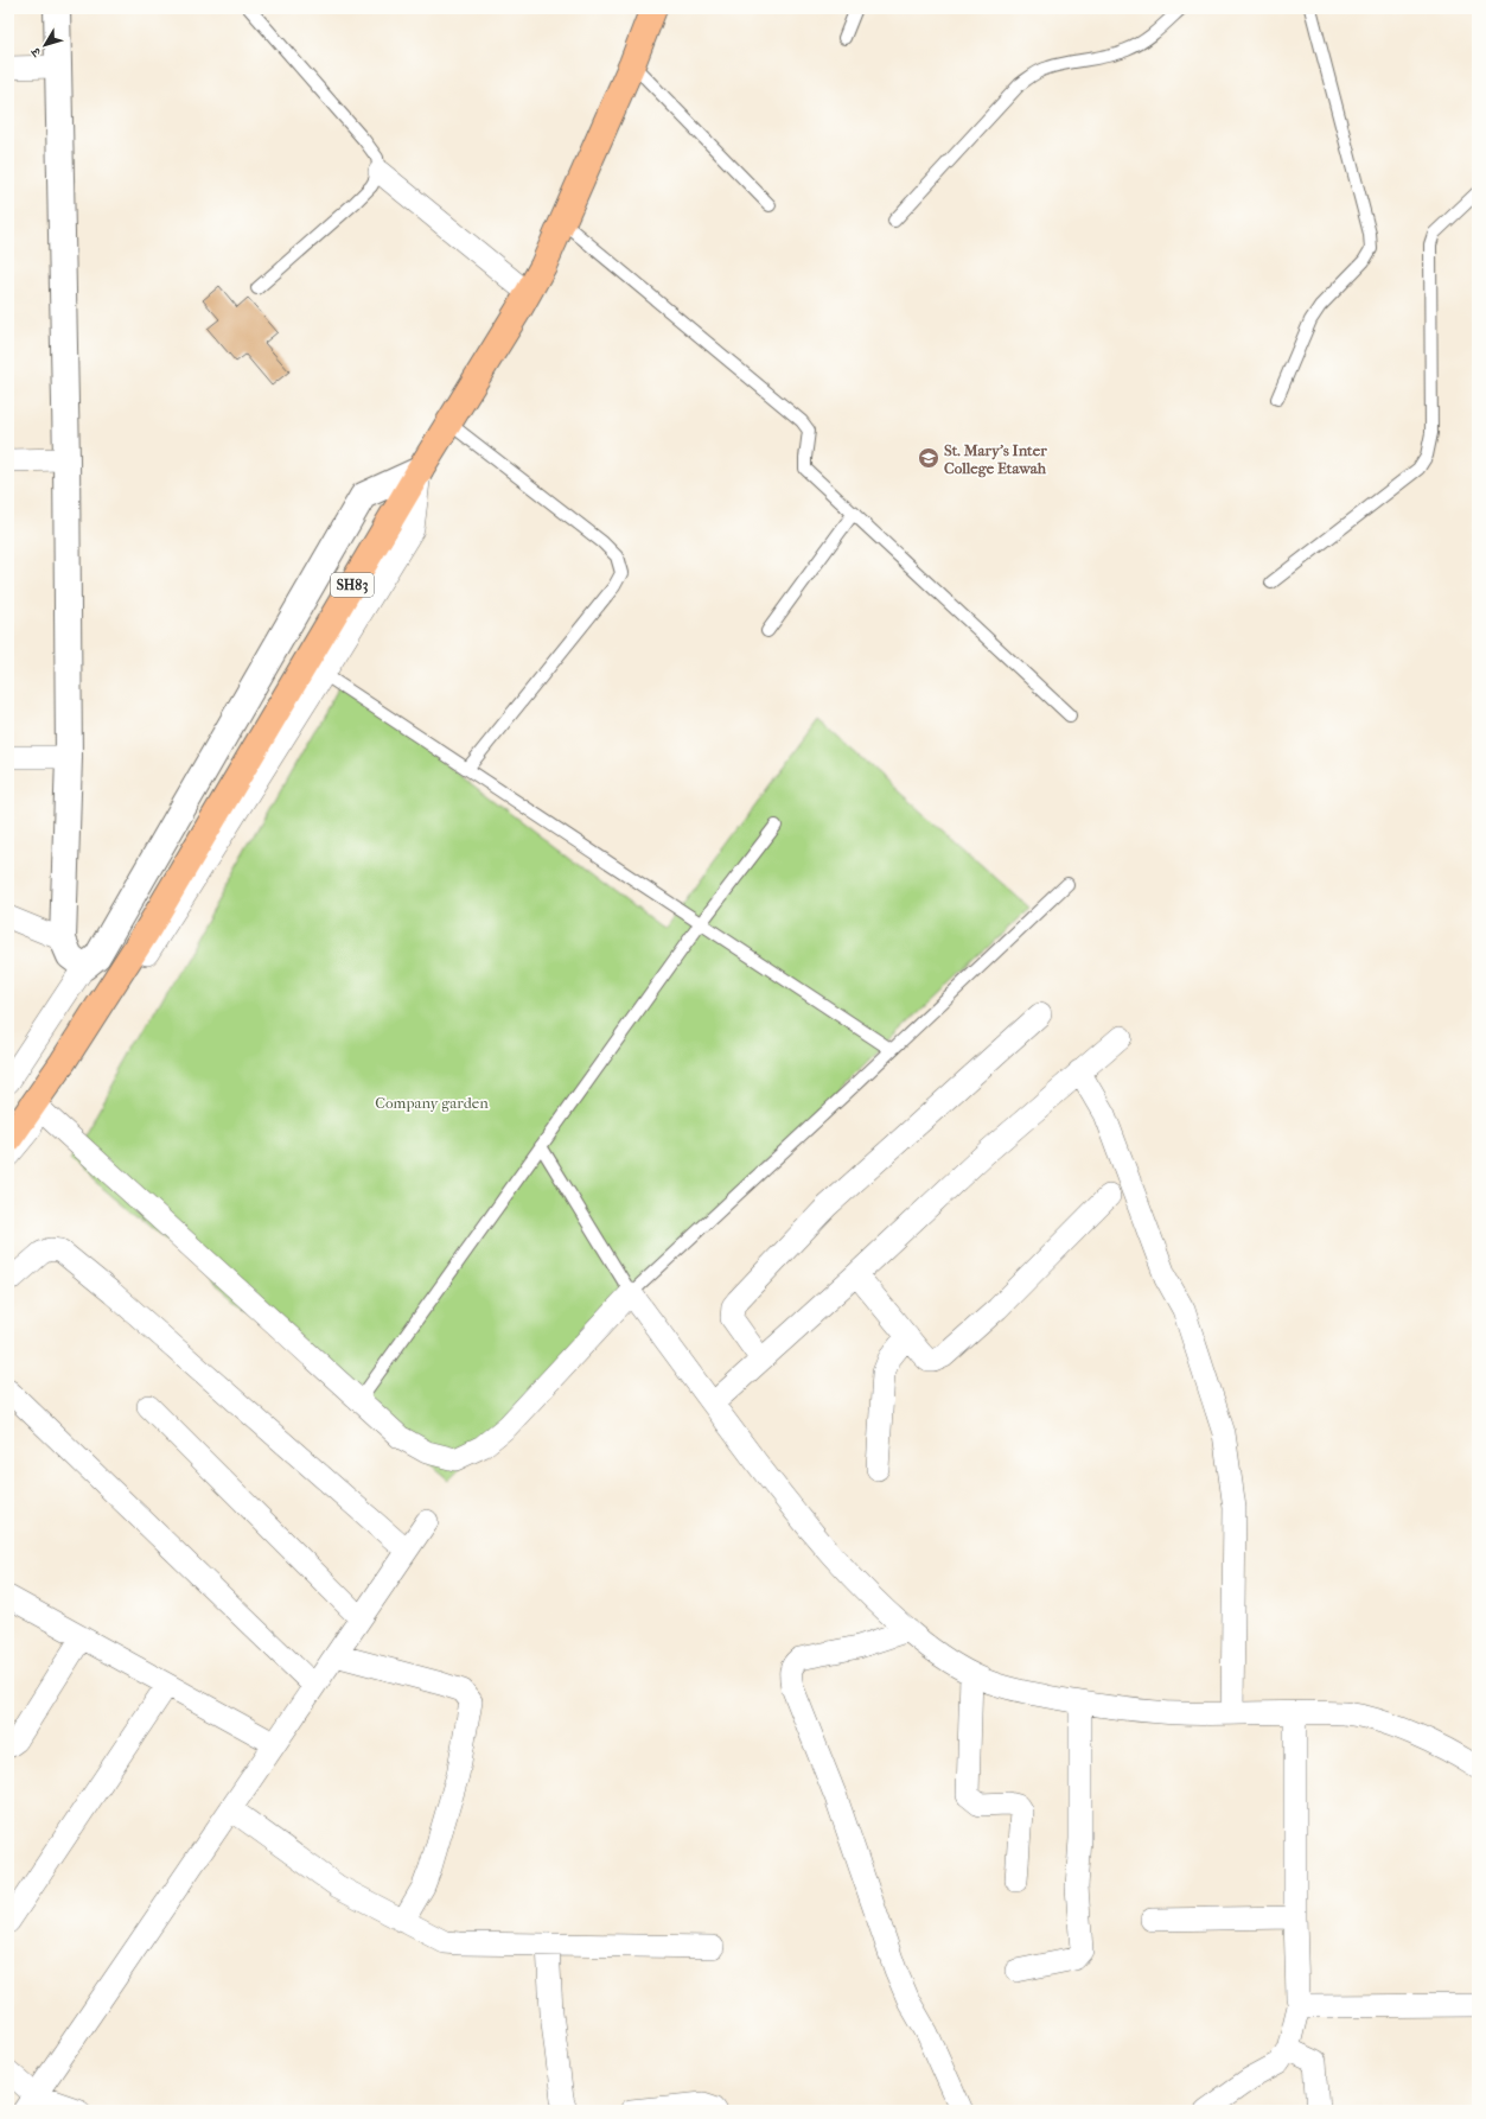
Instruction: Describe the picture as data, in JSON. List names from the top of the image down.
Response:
{
  "streets": {
    "main road": ["SH83"]
  },
  "parks": ["Company garden"],
  "places": {
    "school or university": ["St. Mary's Inter College Etawah"]
  },
  "north": "bottom left"
}
